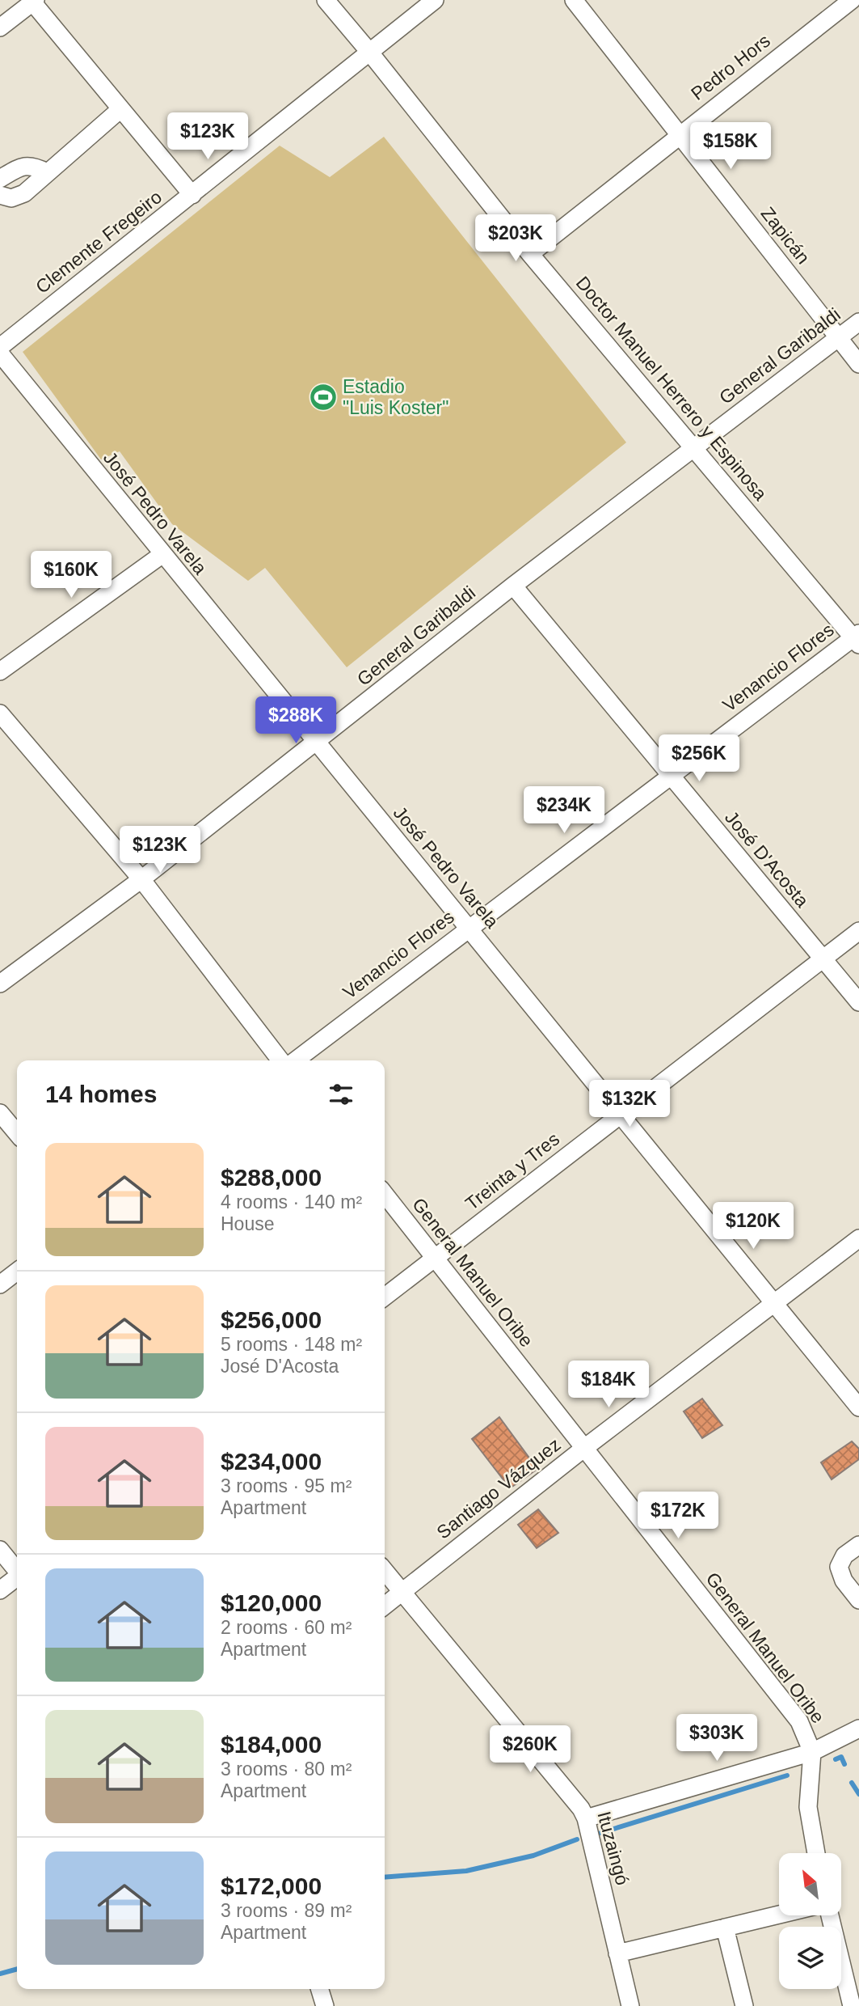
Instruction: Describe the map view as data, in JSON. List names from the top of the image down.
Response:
{
  "streets": {
    "street": [
      "Pedro Hors",
      "Zapicán",
      "Clemente Fregeiro",
      "General Garibaldi",
      "Doctor Manuel Herrero y Espinosa",
      "José Pedro Varela",
      "Venancio Flores",
      "José D'Acosta",
      "Treinta y Tres",
      "General Manuel Oribe",
      "Santiago Vázquez",
      "Ituzaingó"
    ]
  },
  "crossings": [
    ["Pedro Hors", "Zapicán"],
    ["Pedro Hors", "Doctor Manuel Herrero y Espinosa"],
    ["Zapicán", "General Garibaldi"],
    ["Clemente Fregeiro", "Doctor Manuel Herrero y Espinosa"],
    ["General Garibaldi", "Doctor Manuel Herrero y Espinosa"],
    ["General Garibaldi", "José Pedro Varela"],
    ["General Garibaldi", "José D'Acosta"],
    ["Doctor Manuel Herrero y Espinosa", "Venancio Flores"],
    ["José Pedro Varela", "Venancio Flores"],
    ["José Pedro Varela", "Treinta y Tres"],
    ["José Pedro Varela", "Santiago Vázquez"],
    ["Venancio Flores", "José D'Acosta"],
    ["José D'Acosta", "Treinta y Tres"],
    ["Treinta y Tres", "General Manuel Oribe"],
    ["General Manuel Oribe", "Santiago Vázquez"],
    ["Santiago Vázquez", "Ituzaingó"]
  ],
  "places": {
    "sports": ["Estadio \"Luis Koster\""]
  },
  "north": "top left",
  "page": {
    "price": [
      "$123K",
      "$158K",
      "$203K",
      "$160K",
      "$288K",
      "$256K",
      "$234K",
      "$123K",
      "$132K",
      "$120K",
      "$184K",
      "$172K",
      "$303K",
      "$260K"
    ],
    "heading": "14 homes",
    "list": [
      {
        "name": "$288,000",
        "note": "4 rooms · 140 m² · House"
      },
      {
        "name": "$256,000",
        "note": "5 rooms · 148 m² · José D'Acosta"
      },
      {
        "name": "$234,000",
        "note": "3 rooms · 95 m² · Apartment"
      },
      {
        "name": "$120,000",
        "note": "2 rooms · 60 m² · Apartment"
      },
      {
        "name": "$184,000",
        "note": "3 rooms · 80 m² · Apartment"
      },
      {
        "name": "$172,000",
        "note": "3 rooms · 89 m² · Apartment"
      }
    ]
  }
}
